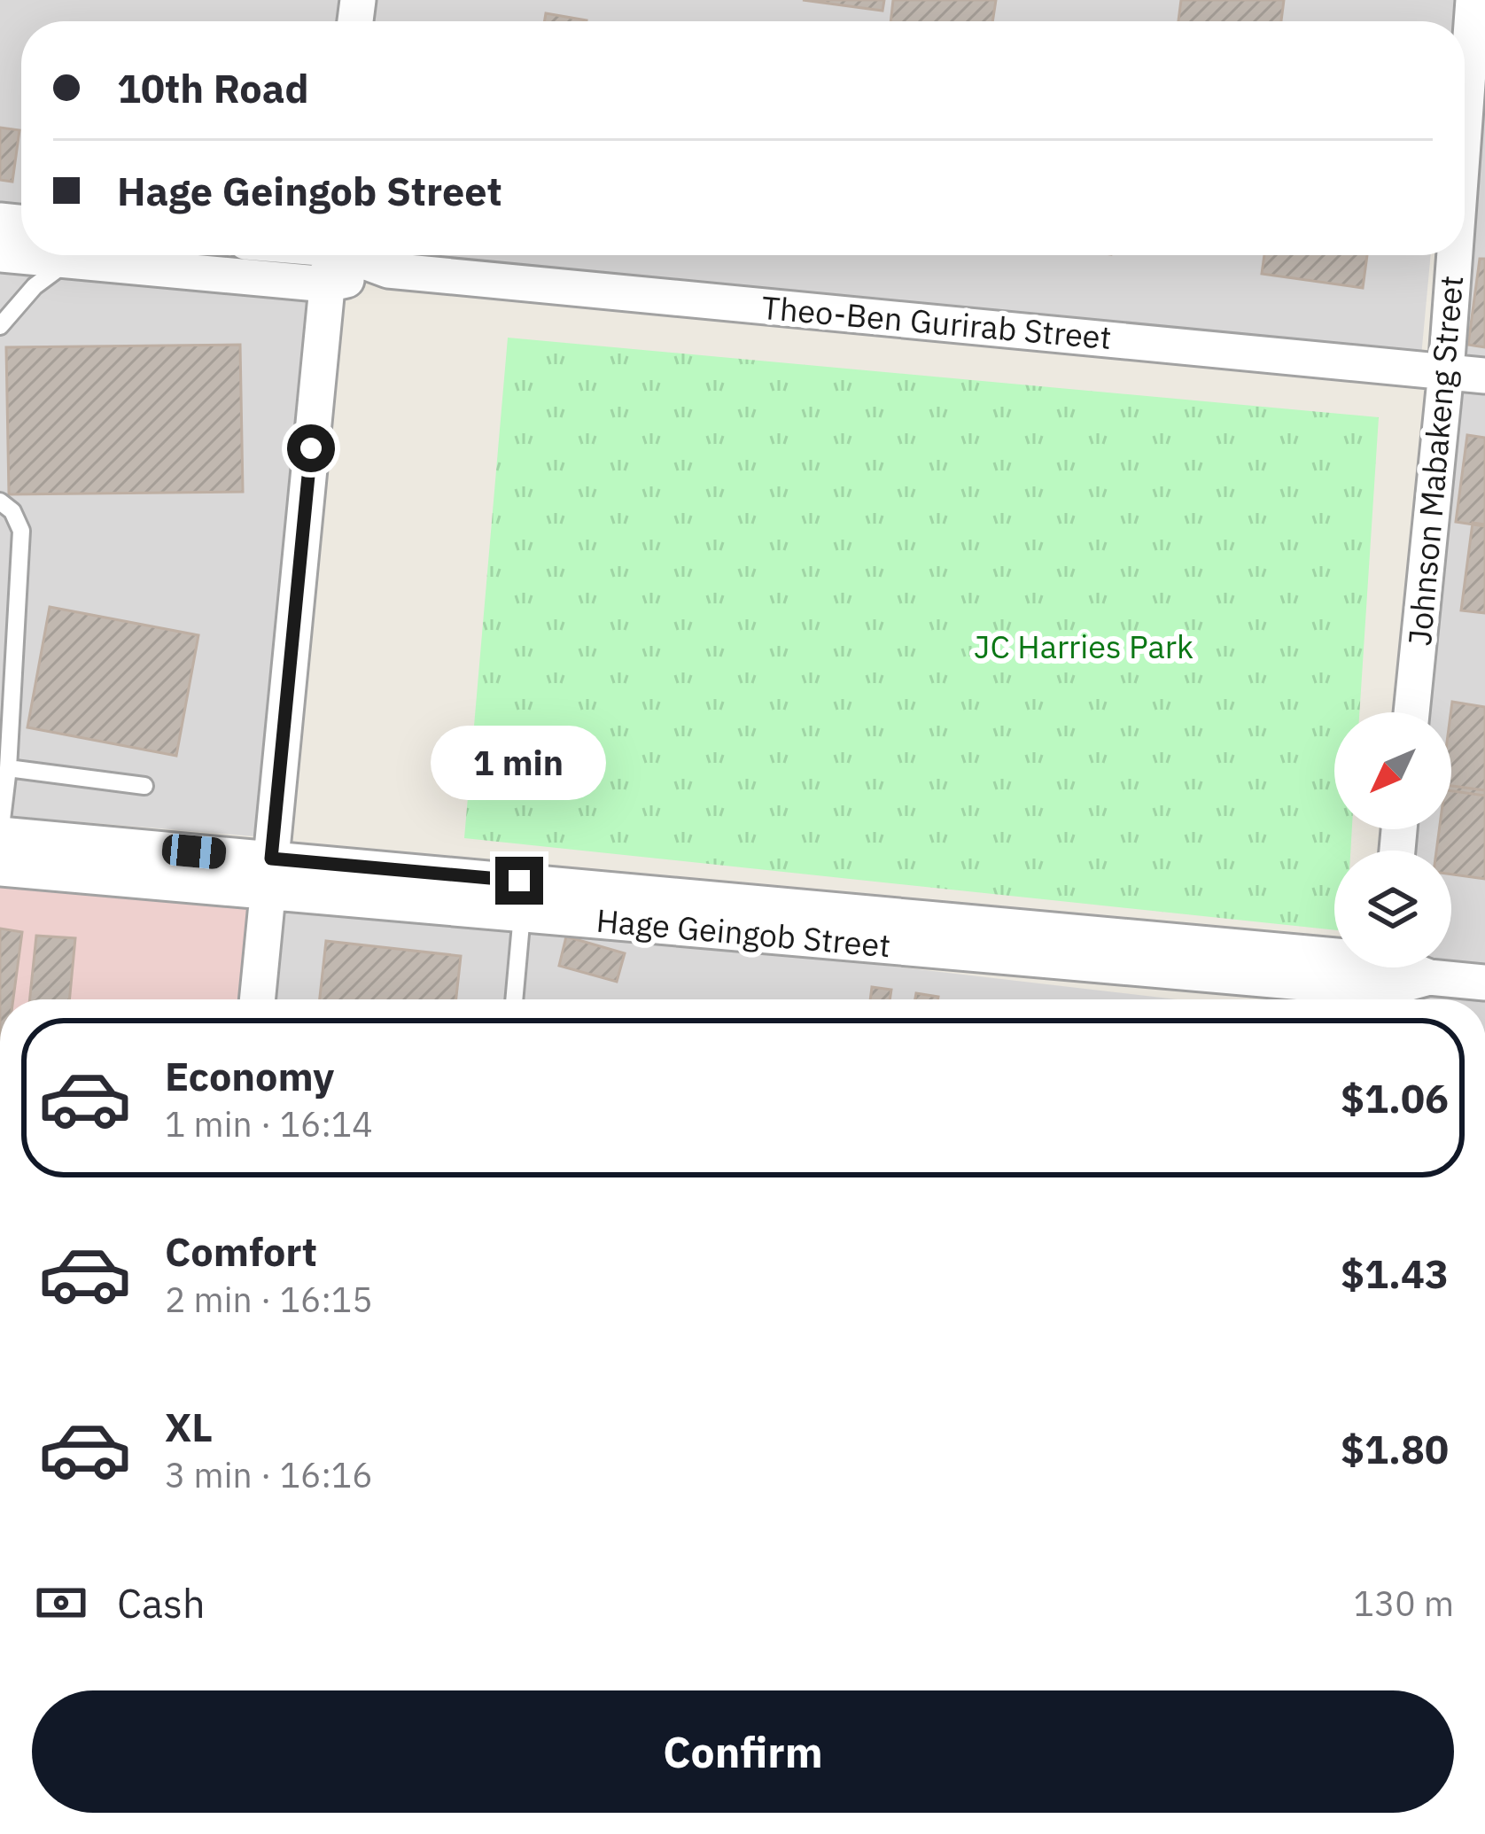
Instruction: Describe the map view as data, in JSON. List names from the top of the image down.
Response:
{
  "streets": {
    "street": ["Theo-Ben Gurirab Street", "Johnson Mabakeng Street", "Hage Geingob Street"]
  },
  "crossings": [
    ["Theo-Ben Gurirab Street", "Johnson Mabakeng Street"]
  ],
  "parks": ["JC Harries Park"],
  "north": "bottom left",
  "page": {
    "banner": ["10th Road", "Hage Geingob Street"],
    "bubble": "1 min",
    "list": [
      {
        "name": "Economy",
        "note": "1 min · 16:14",
        "value": "$1.06"
      },
      {
        "name": "Comfort",
        "note": "2 min · 16:15",
        "value": "$1.43"
      },
      {
        "name": "XL",
        "note": "3 min · 16:16",
        "value": "$1.80"
      }
    ],
    "pay": ["Cash", "130 m"],
    "buttons": "Confirm"
  }
}
